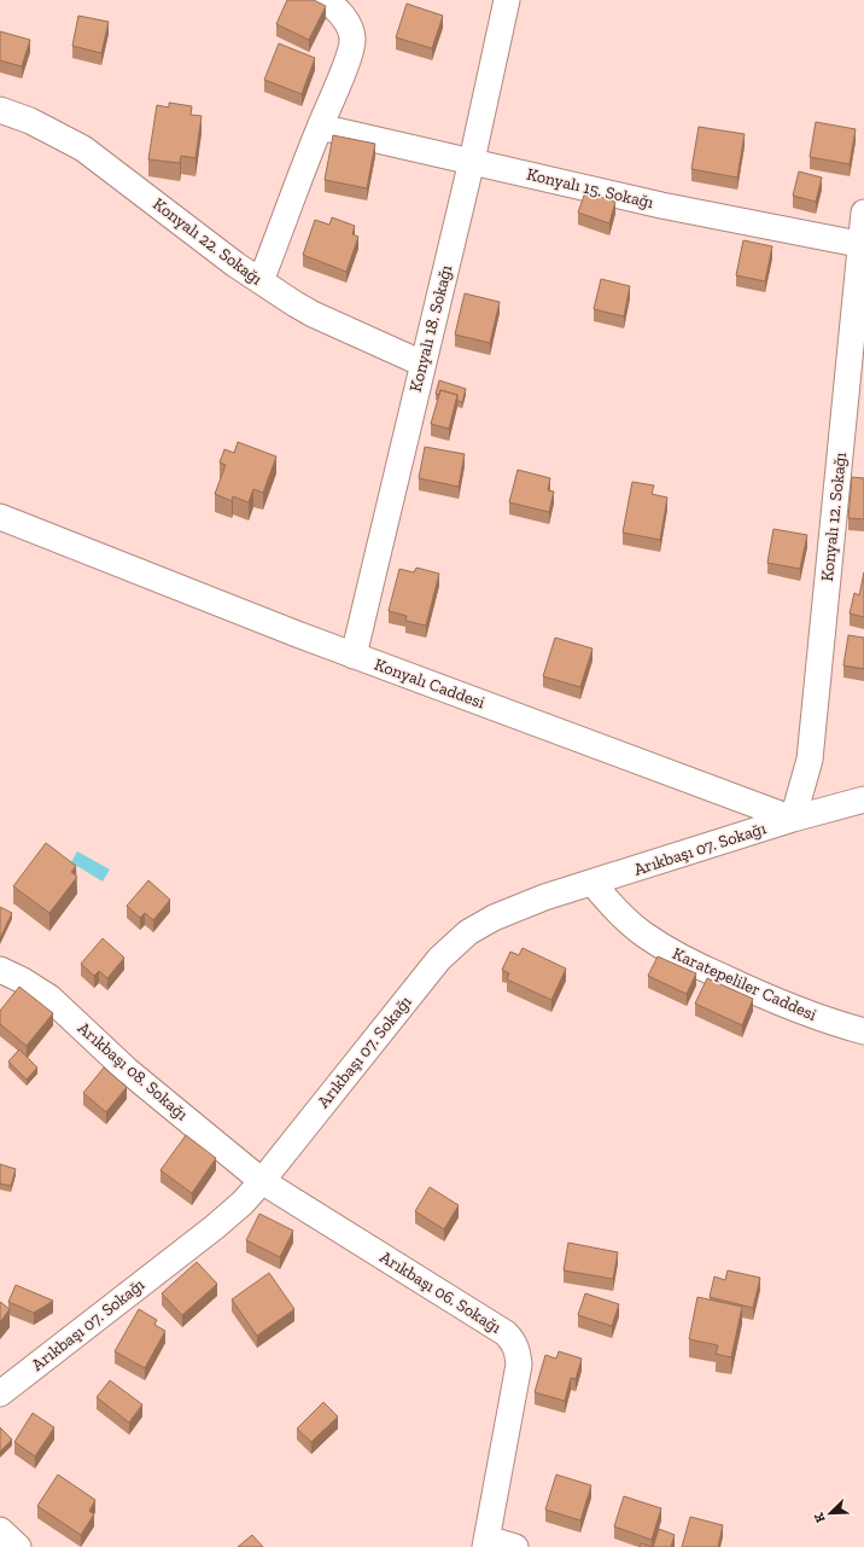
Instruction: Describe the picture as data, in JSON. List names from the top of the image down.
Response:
{
  "streets": {
    "street": [
      "Konyalı 15. Sokağı",
      "Konyalı 22. Sokağı",
      "Konyalı 18. Sokağı",
      "Konyalı 12. Sokağı",
      "Konyalı Caddesi",
      "Arıkbaşı 07. Sokağı",
      "Karatepeliler Caddesi",
      "Arıkbaşı 08. Sokağı",
      "Arıkbaşı 06. Sokağı"
    ]
  },
  "crossings": [
    ["Konyalı 15. Sokağı", "Konyalı 18. Sokağı"],
    ["Konyalı 15. Sokağı", "Konyalı 12. Sokağı"],
    ["Konyalı 22. Sokağı", "Konyalı 18. Sokağı"],
    ["Konyalı 18. Sokağı", "Konyalı Caddesi"],
    ["Konyalı 12. Sokağı", "Konyalı Caddesi"],
    ["Konyalı 12. Sokağı", "Arıkbaşı 07. Sokağı"],
    ["Konyalı Caddesi", "Arıkbaşı 07. Sokağı"],
    ["Arıkbaşı 07. Sokağı", "Karatepeliler Caddesi"],
    ["Arıkbaşı 07. Sokağı", "Arıkbaşı 08. Sokağı"],
    ["Arıkbaşı 07. Sokağı", "Arıkbaşı 06. Sokağı"],
    ["Arıkbaşı 08. Sokağı", "Arıkbaşı 06. Sokağı"]
  ],
  "north": "bottom left"
}
